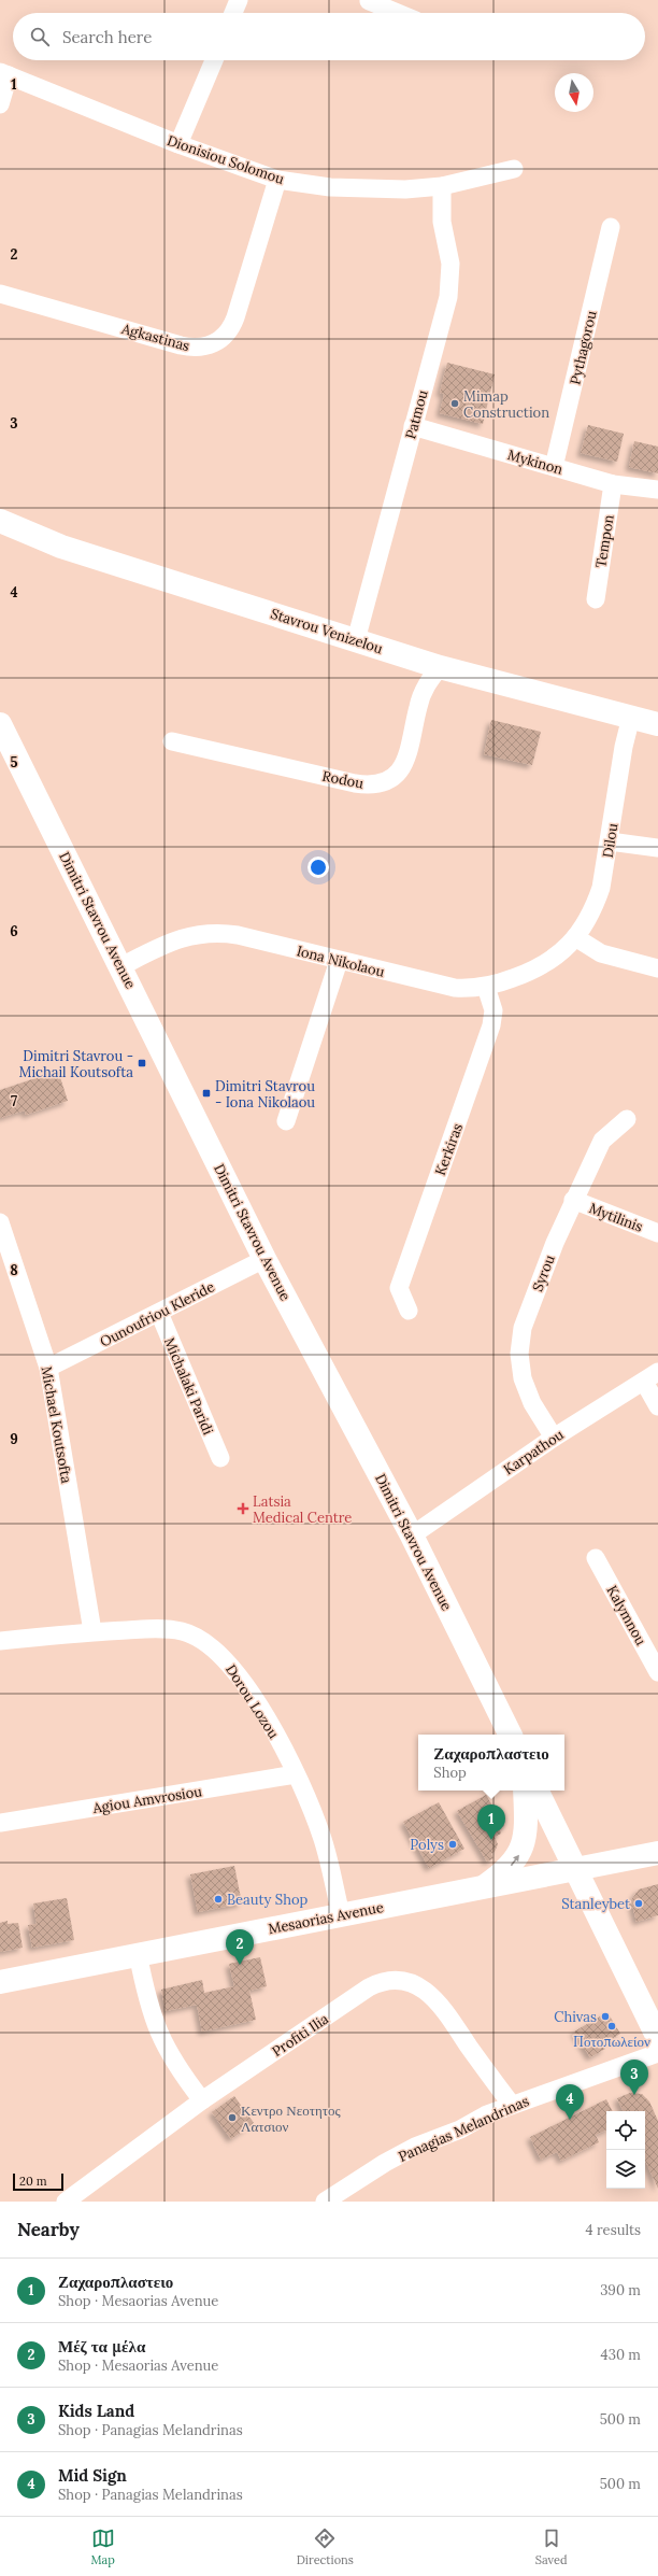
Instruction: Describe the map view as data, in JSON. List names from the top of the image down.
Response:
{
  "streets": {
    "main road": ["Stavrou Venizelou", "Dimitri Stavrou Avenue", "Mesaorias Avenue"],
    "street": [
      "Dionisiou Solomou",
      "Agkastinas",
      "Pythagorou",
      "Patmou",
      "Mykinon",
      "Tempon",
      "Rodou",
      "Dilou",
      "Iona Nikolaou",
      "Kerkiras",
      "Mytilinis",
      "Syrou",
      "Ounoufriou Kleride",
      "Michalaki Paridi",
      "Michael Koutsofta",
      "Karpathou",
      "Kalymnou",
      "Dorou Lozou",
      "Agiou Amvrosiou",
      "Profiti Ilia",
      "Panagias Melandrinas"
    ]
  },
  "crossings": [
    ["Dionisiou Solomou", "Agkastinas"],
    ["Dionisiou Solomou", "Patmou"],
    ["Pythagorou", "Mykinon"],
    ["Patmou", "Mykinon"],
    ["Patmou", "Stavrou Venizelou"],
    ["Mykinon", "Tempon"],
    ["Stavrou Venizelou", "Rodou"],
    ["Stavrou Venizelou", "Dilou"],
    ["Dilou", "Iona Nikolaou"],
    ["Dimitri Stavrou Avenue", "Iona Nikolaou"],
    ["Dimitri Stavrou Avenue", "Ounoufriou Kleride"],
    ["Dimitri Stavrou Avenue", "Karpathou"],
    ["Iona Nikolaou", "Kerkiras"],
    ["Mytilinis", "Syrou"],
    ["Syrou", "Karpathou"],
    ["Ounoufriou Kleride", "Michalaki Paridi"],
    ["Ounoufriou Kleride", "Michael Koutsofta"],
    ["Michael Koutsofta", "Dorou Lozou"],
    ["Dorou Lozou", "Agiou Amvrosiou"],
    ["Dorou Lozou", "Mesaorias Avenue"],
    ["Profiti Ilia", "Panagias Melandrinas"]
  ],
  "places": {
    "other": [
      "Mimap Construction",
      "Polys",
      "Beauty Shop",
      "Stanleybet",
      "Chivas",
      "Ποτοπωλείον",
      "Κεντρο Νεοτητος Λατσιον"
    ],
    "transit": ["Dimitri Stavrou - Michail Koutsofta", "Dimitri Stavrou - Iona Nikolaou"],
    "health": ["Latsia Medical Centre"]
  },
  "scale_bar": "20 m",
  "north": "bottom",
  "page": {
    "search": "Search here",
    "popup": ["Ζαχαροπλαστειο", "Shop"],
    "pins": [
      "1",
      "2",
      "3",
      "4"
    ],
    "scale": "20 m",
    "heading": ["Nearby", "4 results"],
    "list": [
      {
        "mark": "1",
        "name": "Ζαχαροπλαστειο",
        "note": "Shop · Mesaorias Avenue",
        "value": "390 m"
      },
      {
        "mark": "2",
        "name": "Μέζ τα μέλα",
        "note": "Shop · Mesaorias Avenue",
        "value": "430 m"
      },
      {
        "mark": "3",
        "name": "Kids Land",
        "note": "Shop · Panagias Melandrinas",
        "value": "500 m"
      },
      {
        "mark": "4",
        "name": "Mid Sign",
        "note": "Shop · Panagias Melandrinas",
        "value": "500 m"
      }
    ],
    "nav": ["Map", "Directions", "Saved"]
  },
  "grid": {
    "rows": [
      "1",
      "2",
      "3",
      "4",
      "5",
      "6",
      "7",
      "8",
      "9"
    ]
  }
}
